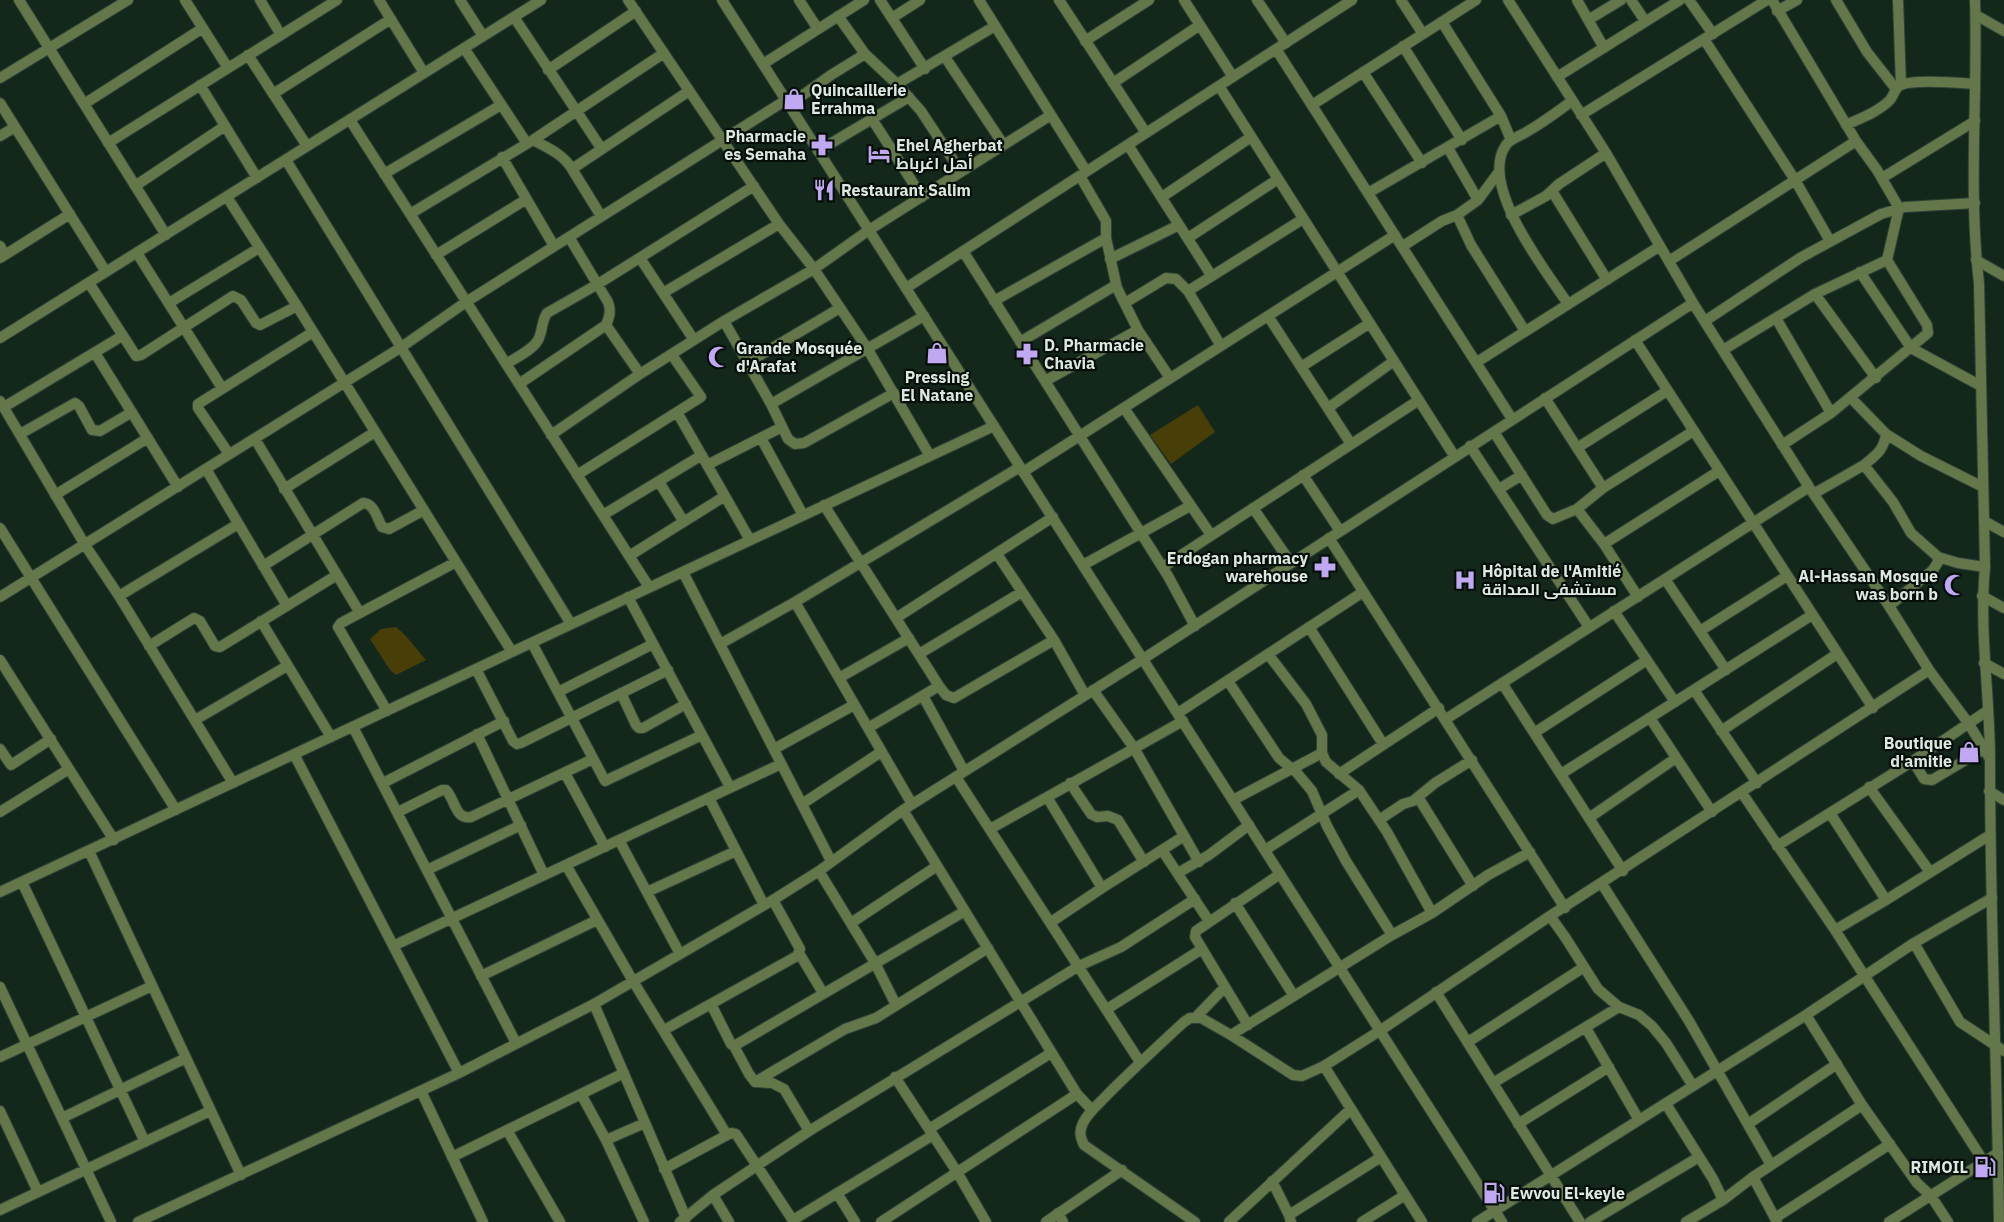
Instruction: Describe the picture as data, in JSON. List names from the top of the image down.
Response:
{
  "places": {
    "shop": ["Quincaillerie Errahma", "Pressing El Natane", "Boutique d'amitie"],
    "pharmacy": ["Pharmacie es Semaha", "D. Pharmacie Chavia", "Erdogan pharmacy warehouse"],
    "hotel": ["Ehel Agherbat أهل اغرباط"],
    "restaurant": ["Restaurant Salim"],
    "mosque": ["Grande Mosquée d'Arafat", "Al-Hassan Mosque was born b"],
    "hospital": ["Hôpital de l'Amitié مستشفى الصداقة"],
    "fuel station": ["RIMOIL", "Ewvou El-keyle"]
  }
}
